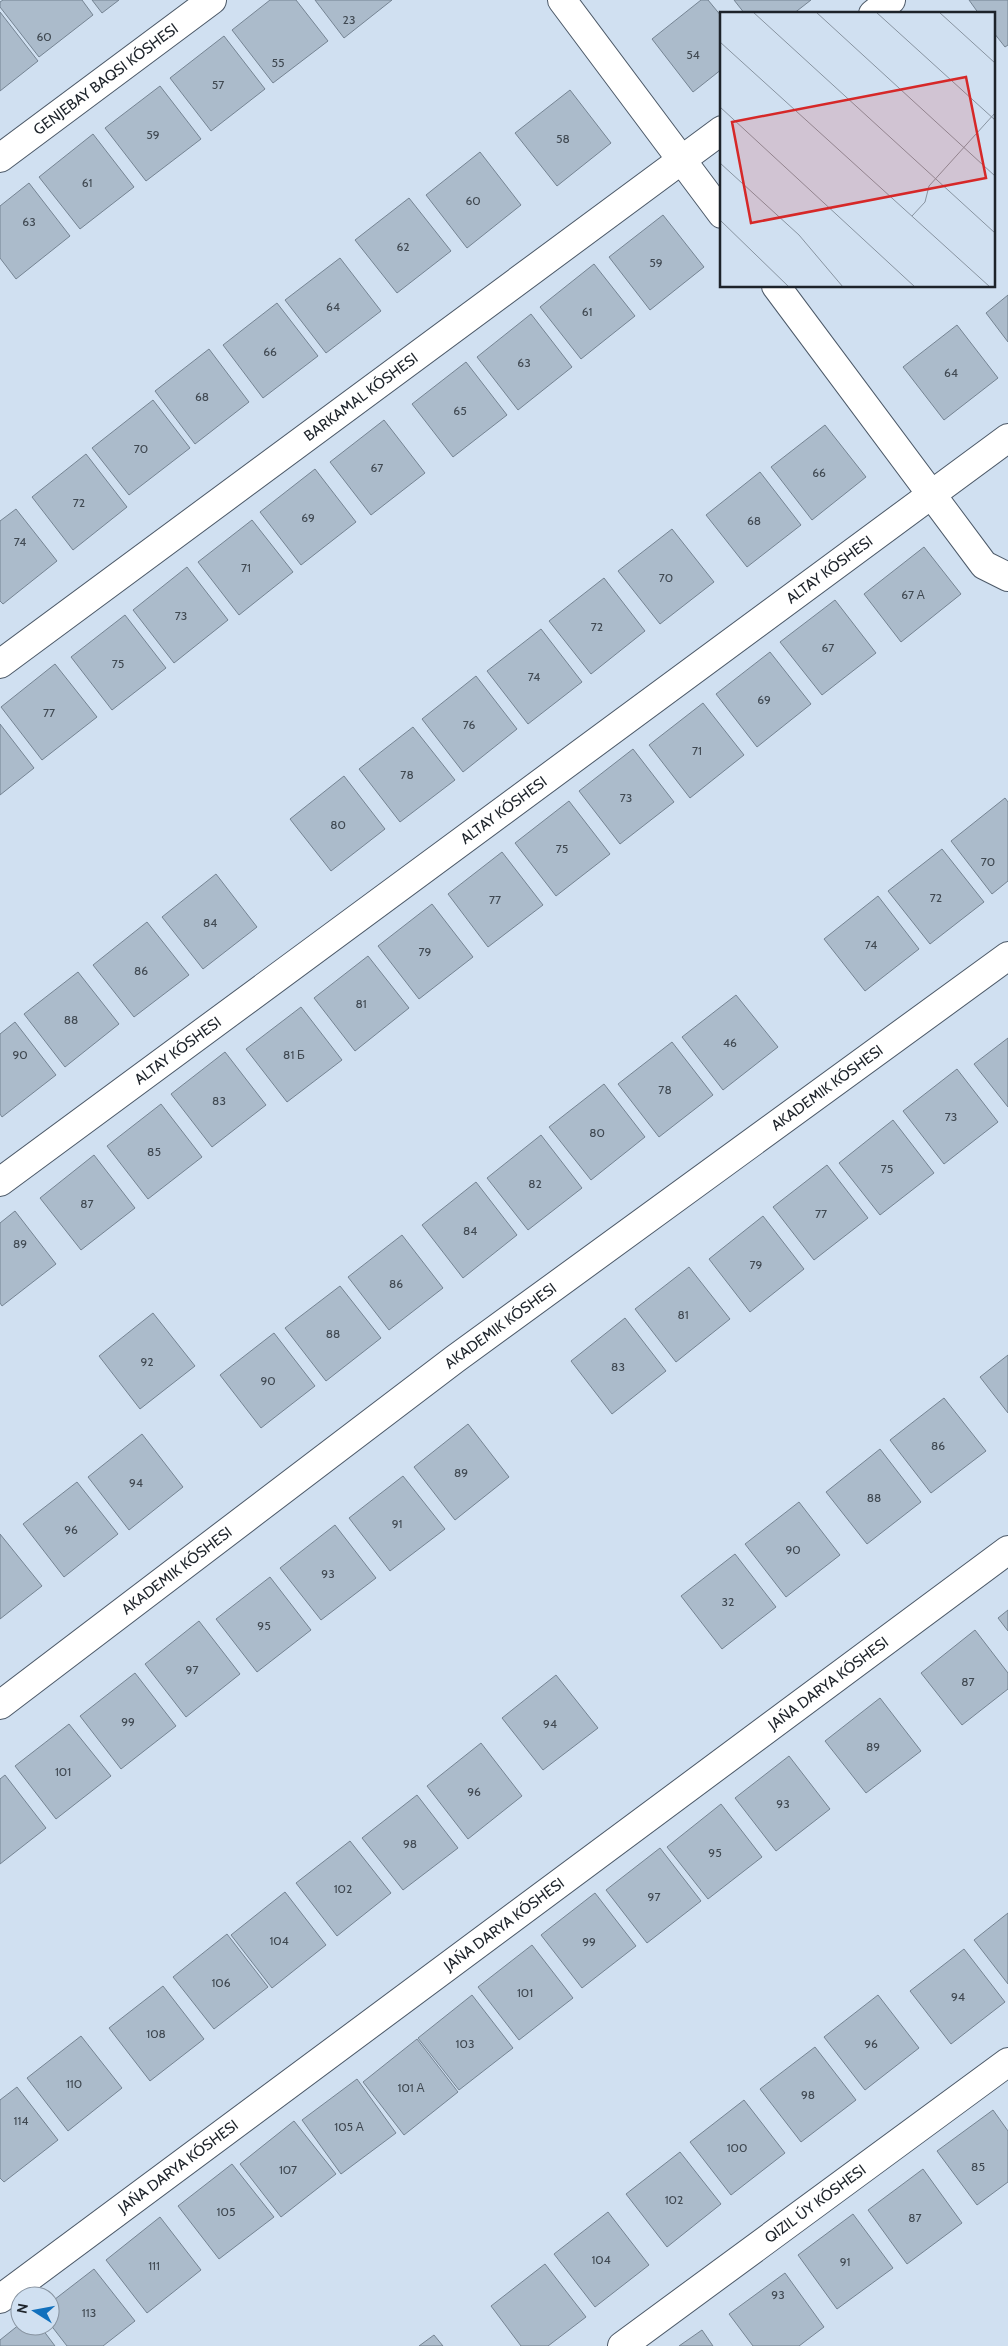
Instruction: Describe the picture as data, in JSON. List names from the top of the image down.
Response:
{
  "streets": {
    "street": [
      "BARKAMAL KÓSHESI",
      "ALTAY KÓSHESI",
      "AKADEMIK KÓSHESI",
      "JAŃA DARYA KÓSHESI"
    ]
  },
  "house_numbers": [
    "23",
    "60",
    "54",
    "55",
    "57",
    "59",
    "58",
    "61",
    "60",
    "63",
    "62",
    "59",
    "64",
    "61",
    "66",
    "63",
    "64",
    "68",
    "65",
    "70",
    "67",
    "66",
    "72",
    "69",
    "68",
    "74",
    "71",
    "70",
    "67 А",
    "73",
    "72",
    "67",
    "75",
    "74",
    "69",
    "77",
    "76",
    "71",
    "78",
    "73",
    "80",
    "75",
    "70",
    "72",
    "77",
    "84",
    "74",
    "79",
    "86",
    "81",
    "88",
    "46",
    "90",
    "81 Б",
    "78",
    "83",
    "73",
    "80",
    "85",
    "75",
    "82",
    "87",
    "77",
    "84",
    "89",
    "79",
    "86",
    "81",
    "88",
    "92",
    "83",
    "90",
    "86",
    "89",
    "94",
    "88",
    "91",
    "96",
    "90",
    "93",
    "32",
    "95",
    "97",
    "87",
    "99",
    "94",
    "89",
    "101",
    "96",
    "93",
    "98",
    "95",
    "102",
    "97",
    "104",
    "99",
    "106",
    "101",
    "94",
    "108",
    "103",
    "96",
    "110",
    "101 А",
    "98",
    "114",
    "105 А",
    "100",
    "85",
    "107",
    "102",
    "105",
    "87",
    "104",
    "91",
    "111",
    "93",
    "113"
  ],
  "north": "left"
}
